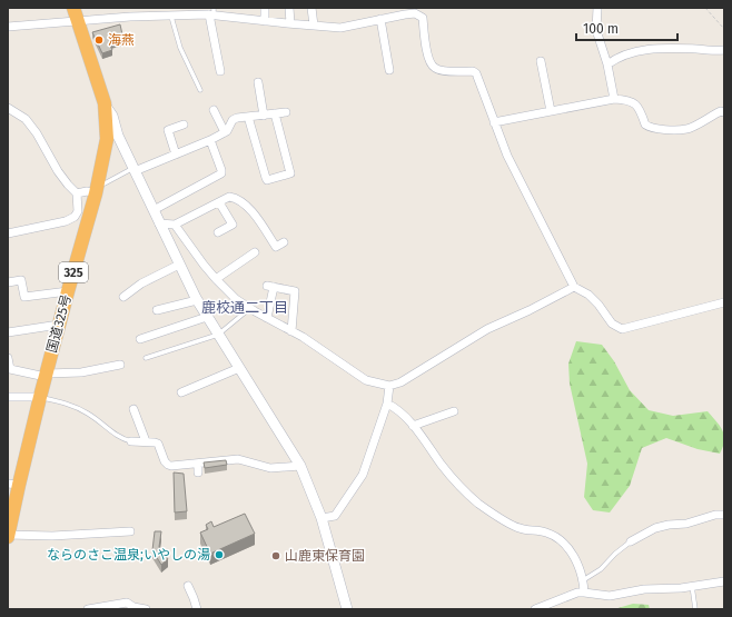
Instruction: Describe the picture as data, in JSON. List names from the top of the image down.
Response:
{
  "streets": {
    "highway": ["325", "国道325号"]
  },
  "districts": ["鹿校通二丁目"],
  "places": ["海燕", "ならのさこ温泉;いやしの湯", "山鹿東保育園"],
  "scale_bar": "100 m"
}
